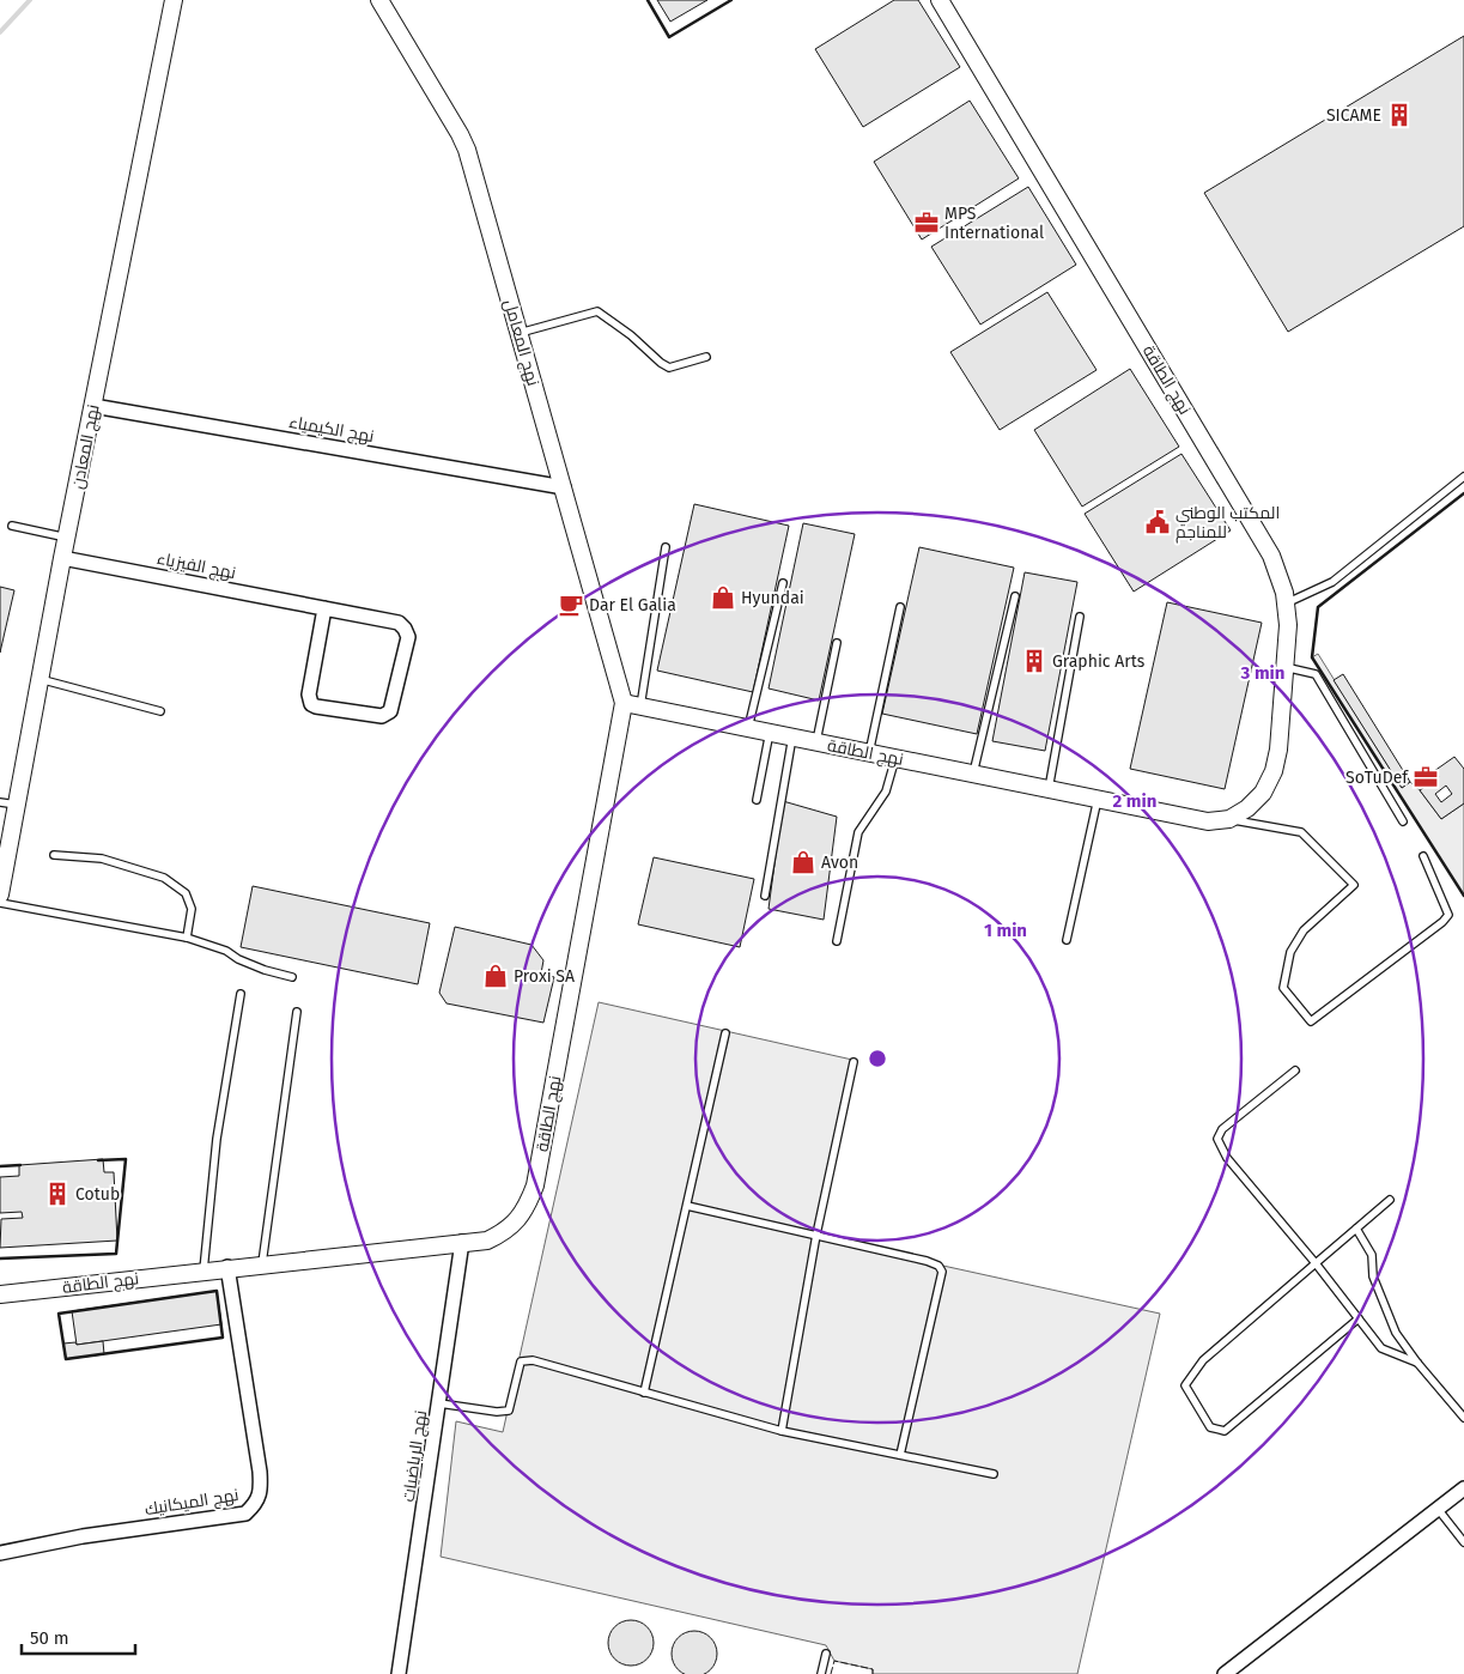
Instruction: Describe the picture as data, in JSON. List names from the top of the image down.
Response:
{
  "streets": {
    "street": [
      "نهج المعامل",
      "نهج الطاقة",
      "نهج الكيمياء",
      "نهج المعادن",
      "نهج الفيزياء",
      "نهج الرياضيات",
      "نهج الميكانيك"
    ]
  },
  "crossings": [
    ["نهج المعامل", "نهج الطاقة"],
    ["نهج المعامل", "نهج الكيمياء"],
    ["نهج الطاقة", "نهج الرياضيات"],
    ["نهج الطاقة", "نهج الميكانيك"],
    ["نهج الكيمياء", "نهج المعادن"],
    ["نهج المعادن", "نهج الفيزياء"]
  ],
  "places": {
    "building": ["SICAME", "Graphic Arts", "Cotub"],
    "office": ["MPS International", "SoTuDef"],
    "public building": ["المكتب الوطني للمناجم"],
    "shop": ["Hyundai", "Avon", "Proxi SA"],
    "cafe": ["Dar El Galia"]
  },
  "scale_bar": "50 m",
  "rings": ["3 min", "2 min", "1 min"]
}
